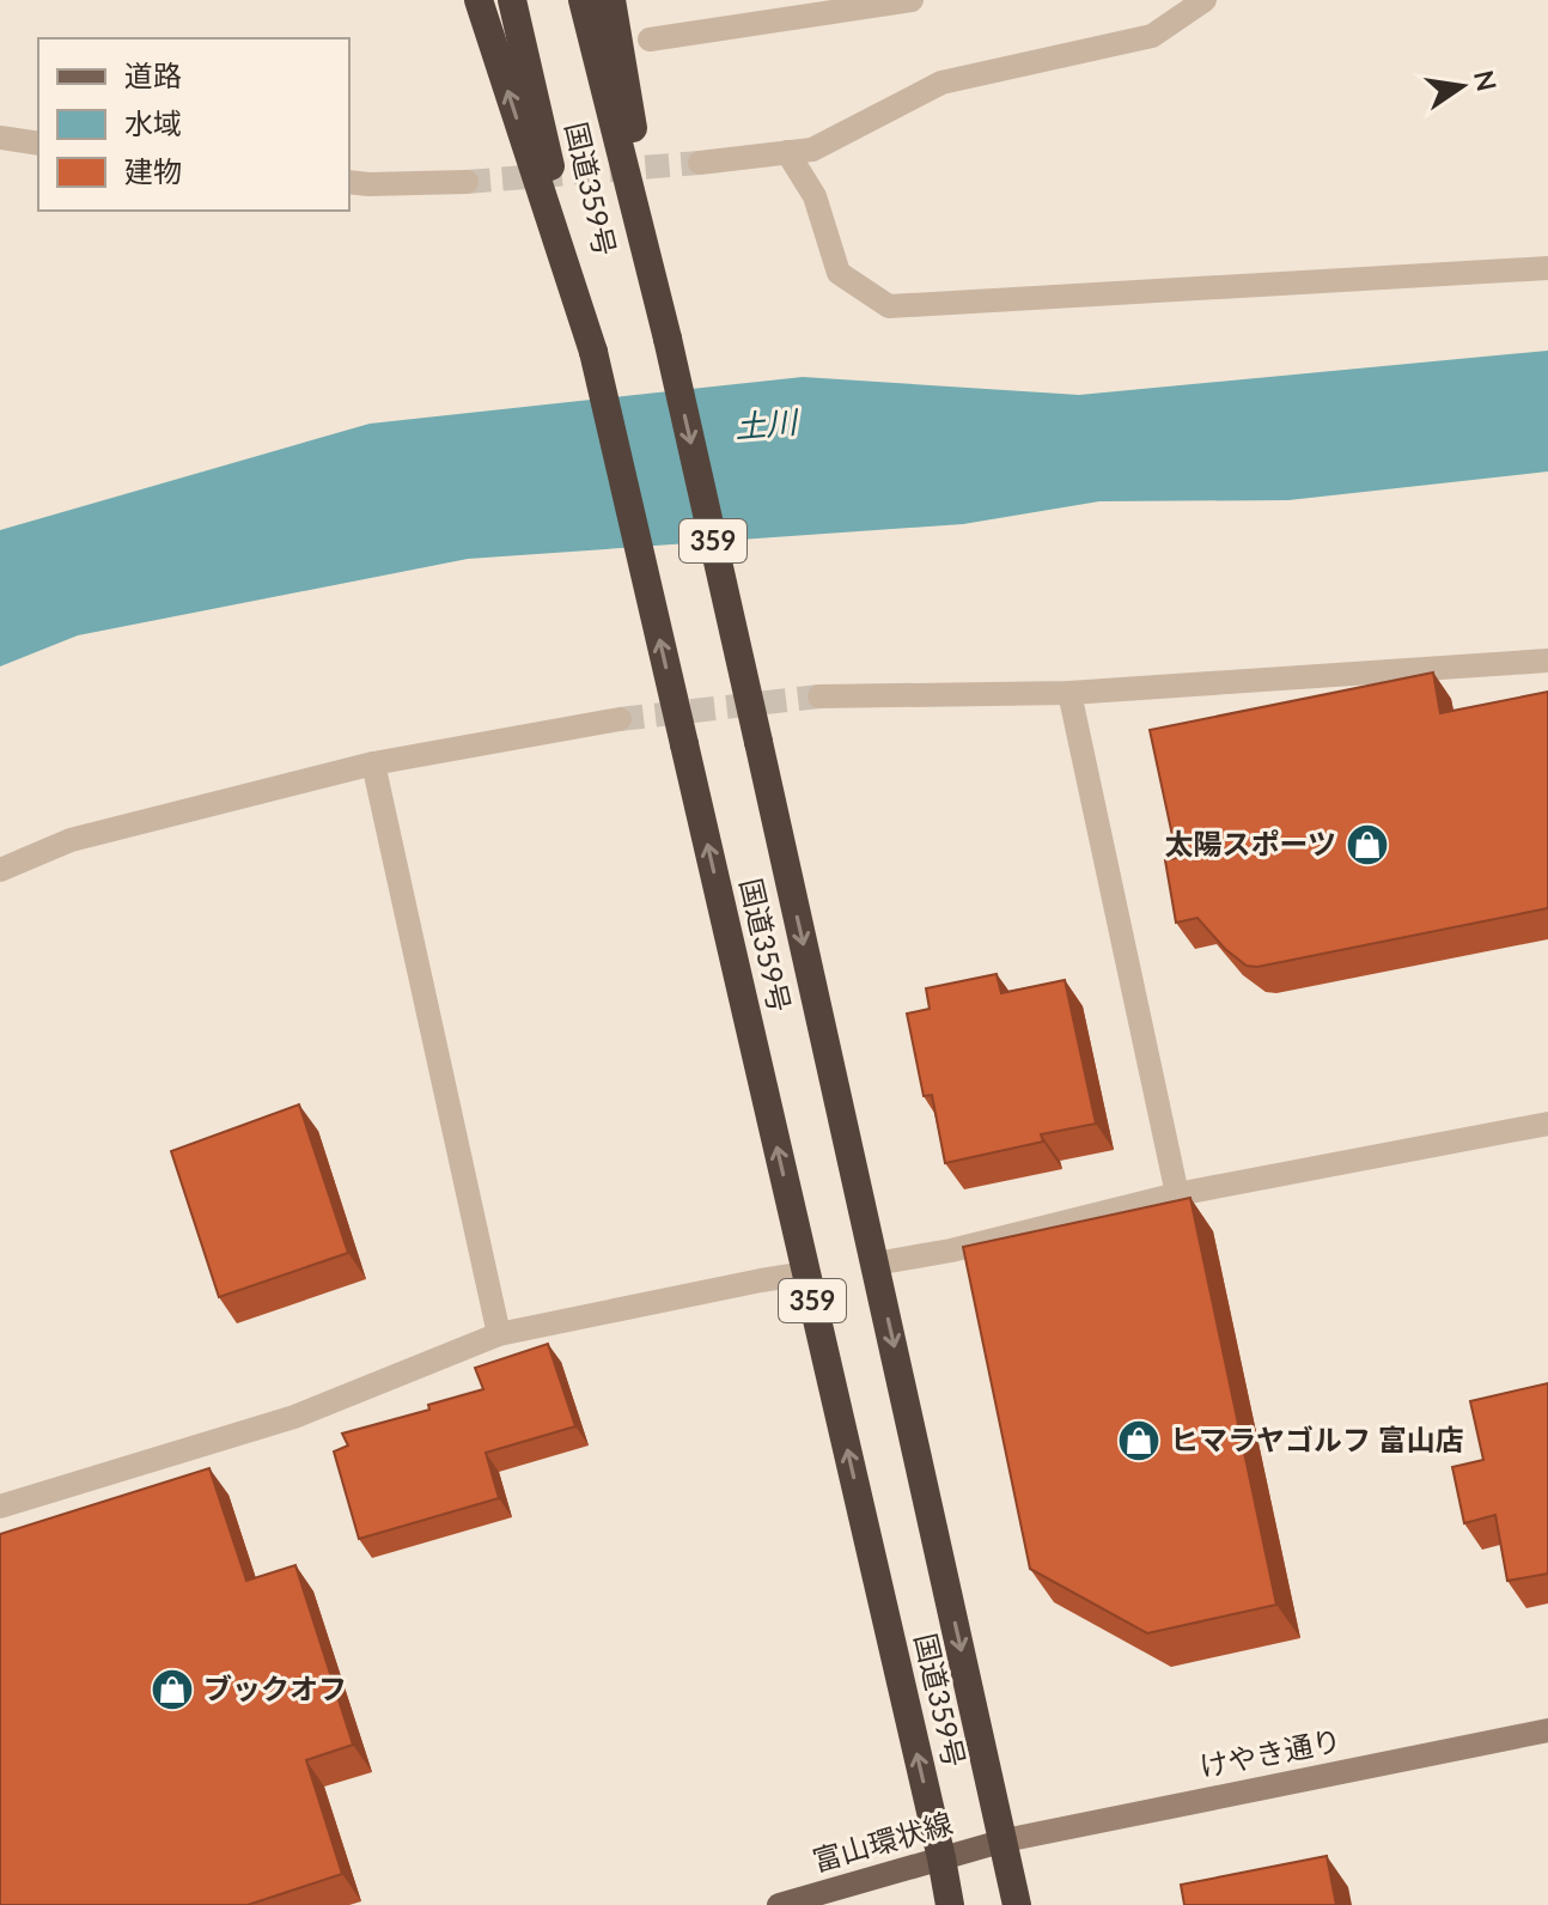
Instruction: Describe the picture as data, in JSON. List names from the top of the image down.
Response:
{
  "streets": {
    "highway": ["国道359号", "359"],
    "main road": ["富山環状線"],
    "street": ["けやき通り"]
  },
  "crossings": [
    ["国道359号", "けやき通り"],
    ["国道359号", "富山環状線"],
    ["けやき通り", "富山環状線"]
  ],
  "water": ["土川"],
  "places": {
    "shop": ["太陽スポーツ", "ヒマラヤゴルフ 富山店", "ブックオフ"]
  },
  "legend": ["道路", "水域", "建物"],
  "north": "right"
}
